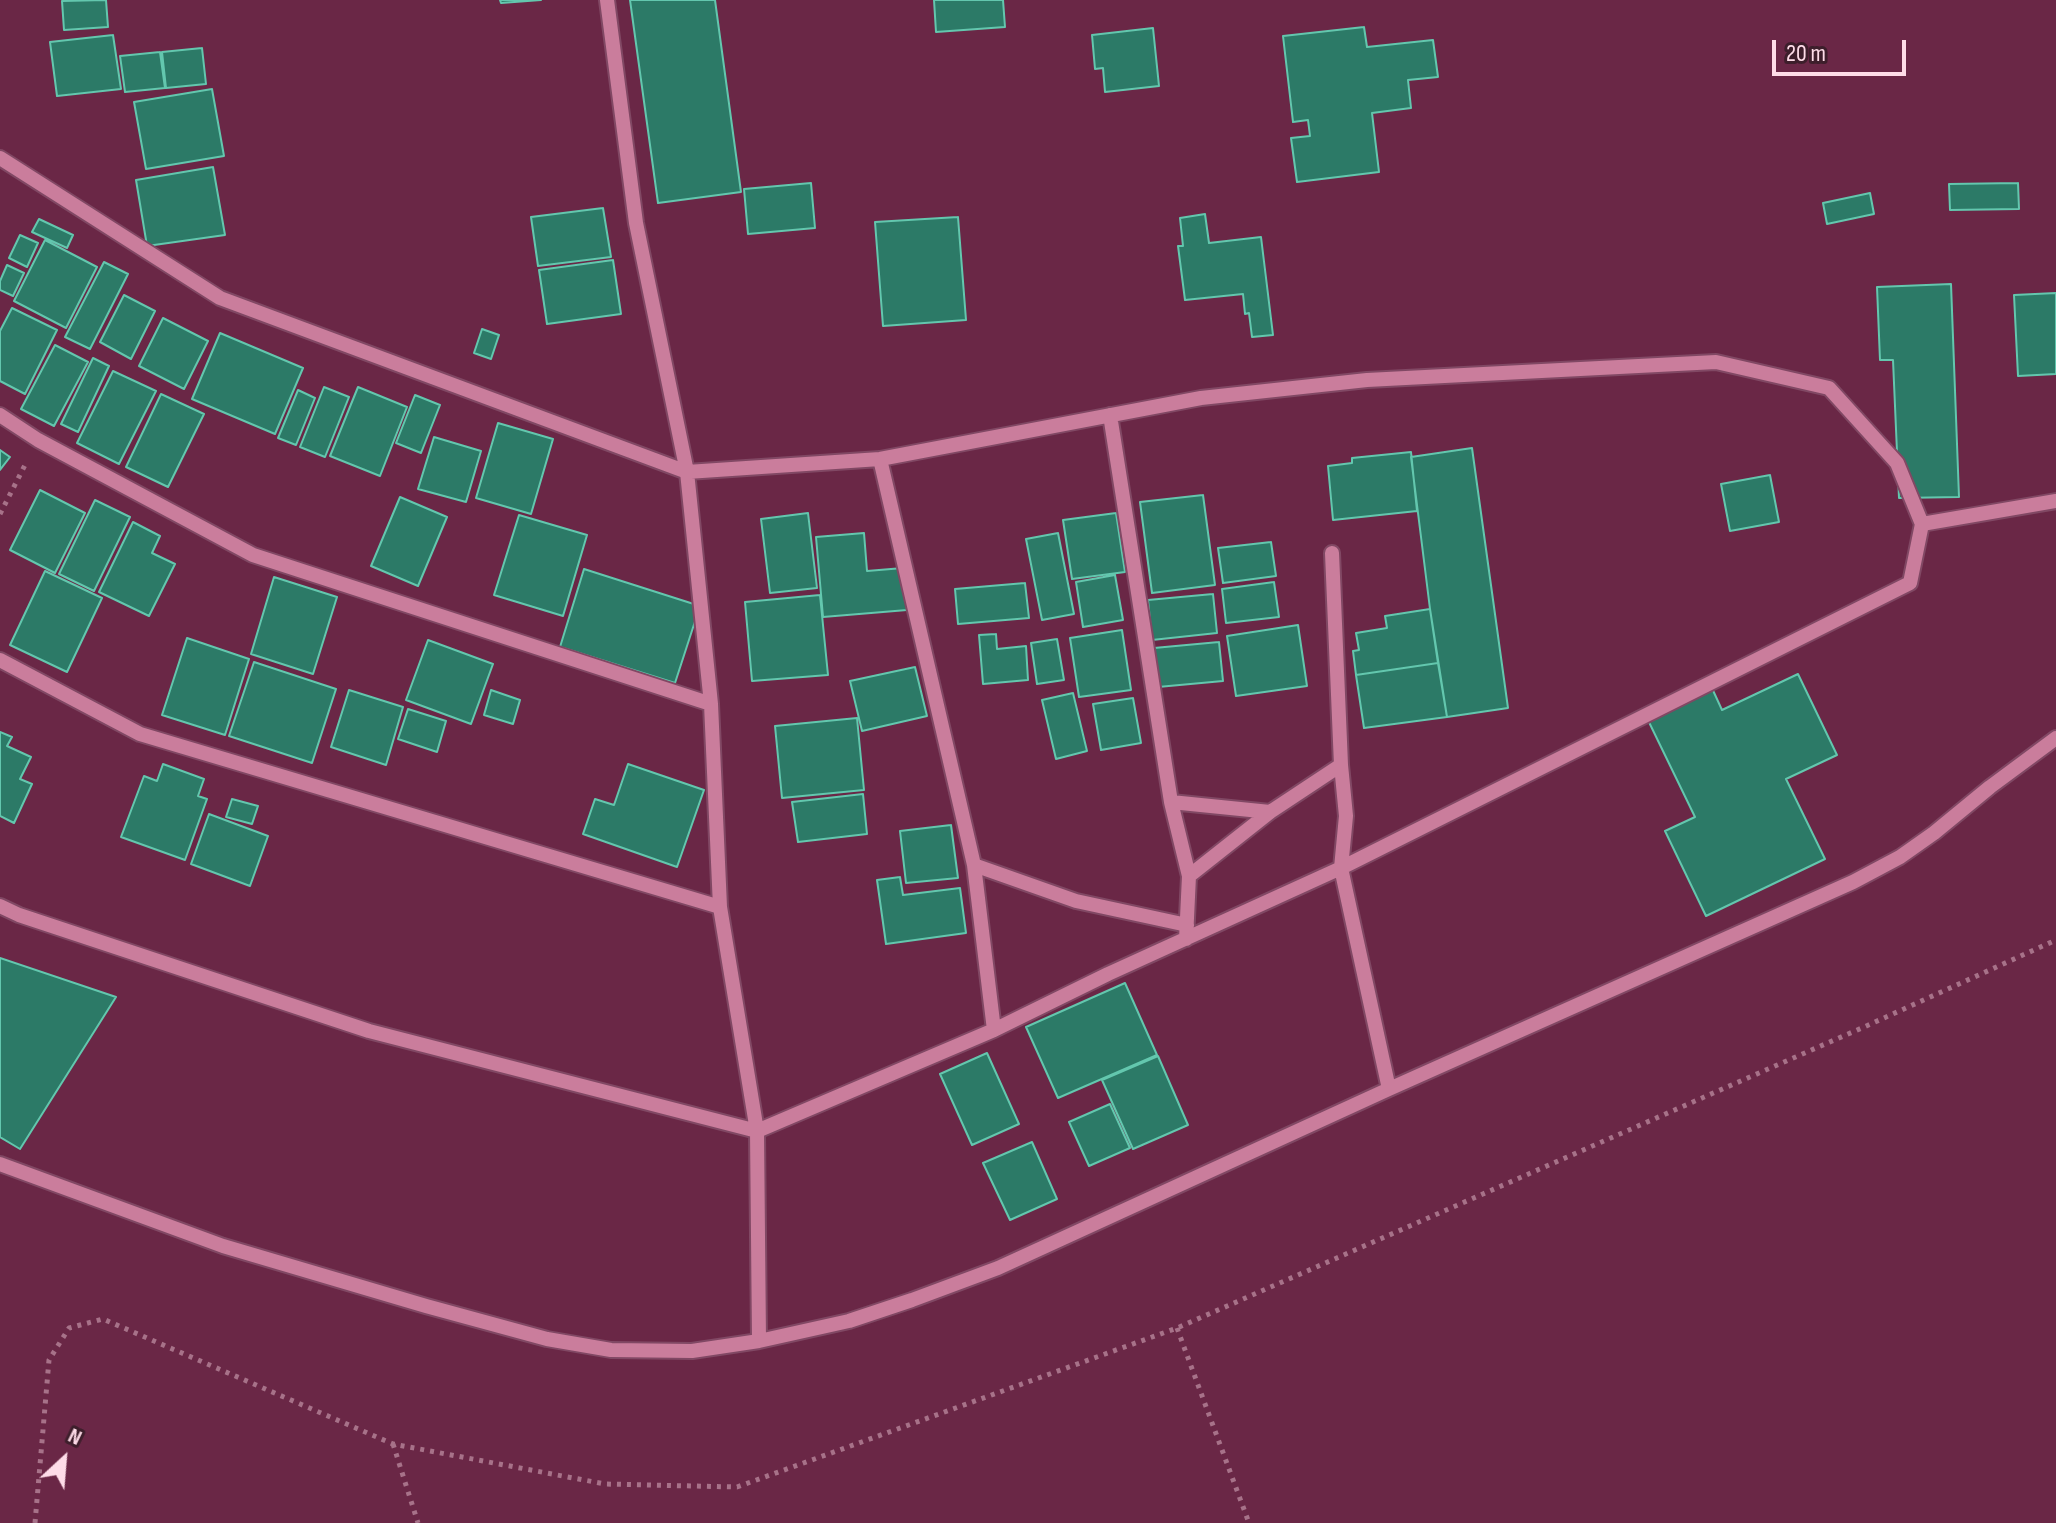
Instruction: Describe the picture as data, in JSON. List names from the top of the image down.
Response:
{
  "scale_bar": "20 m",
  "north": "top right"
}
